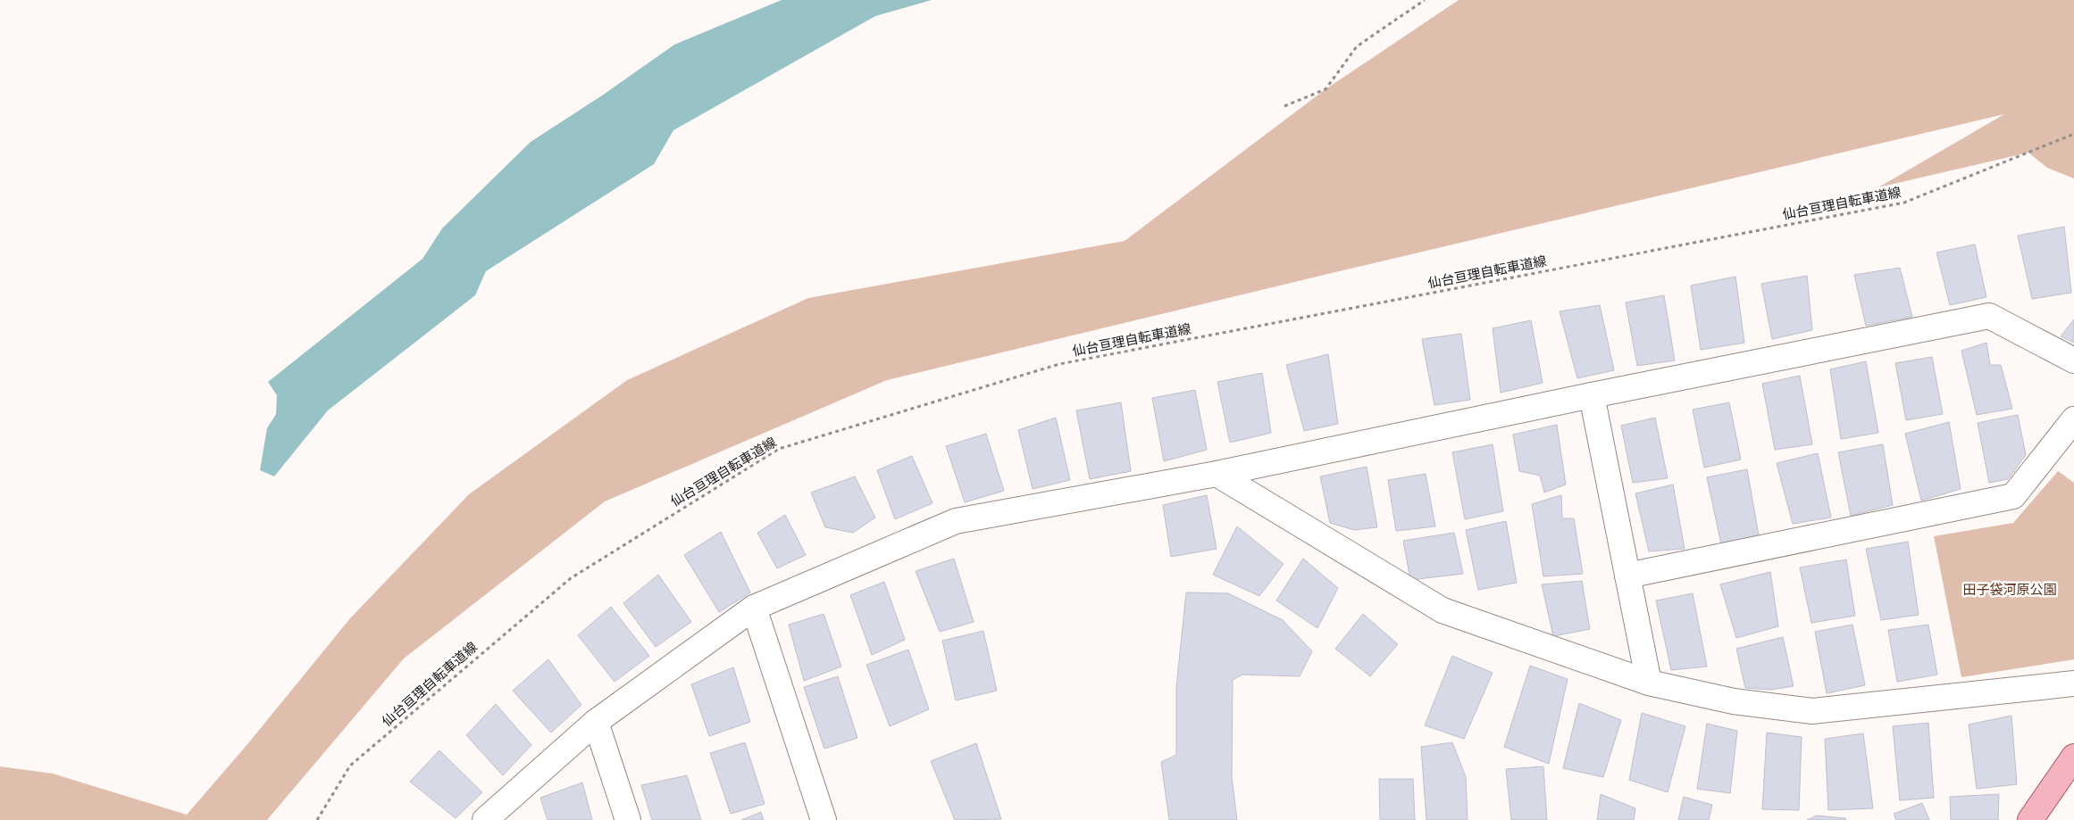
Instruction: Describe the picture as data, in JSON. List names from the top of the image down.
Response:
{
  "streets": {
    "path": ["仙台亘理自転車道線"]
  },
  "parks": ["田子袋河原公園"]
}
